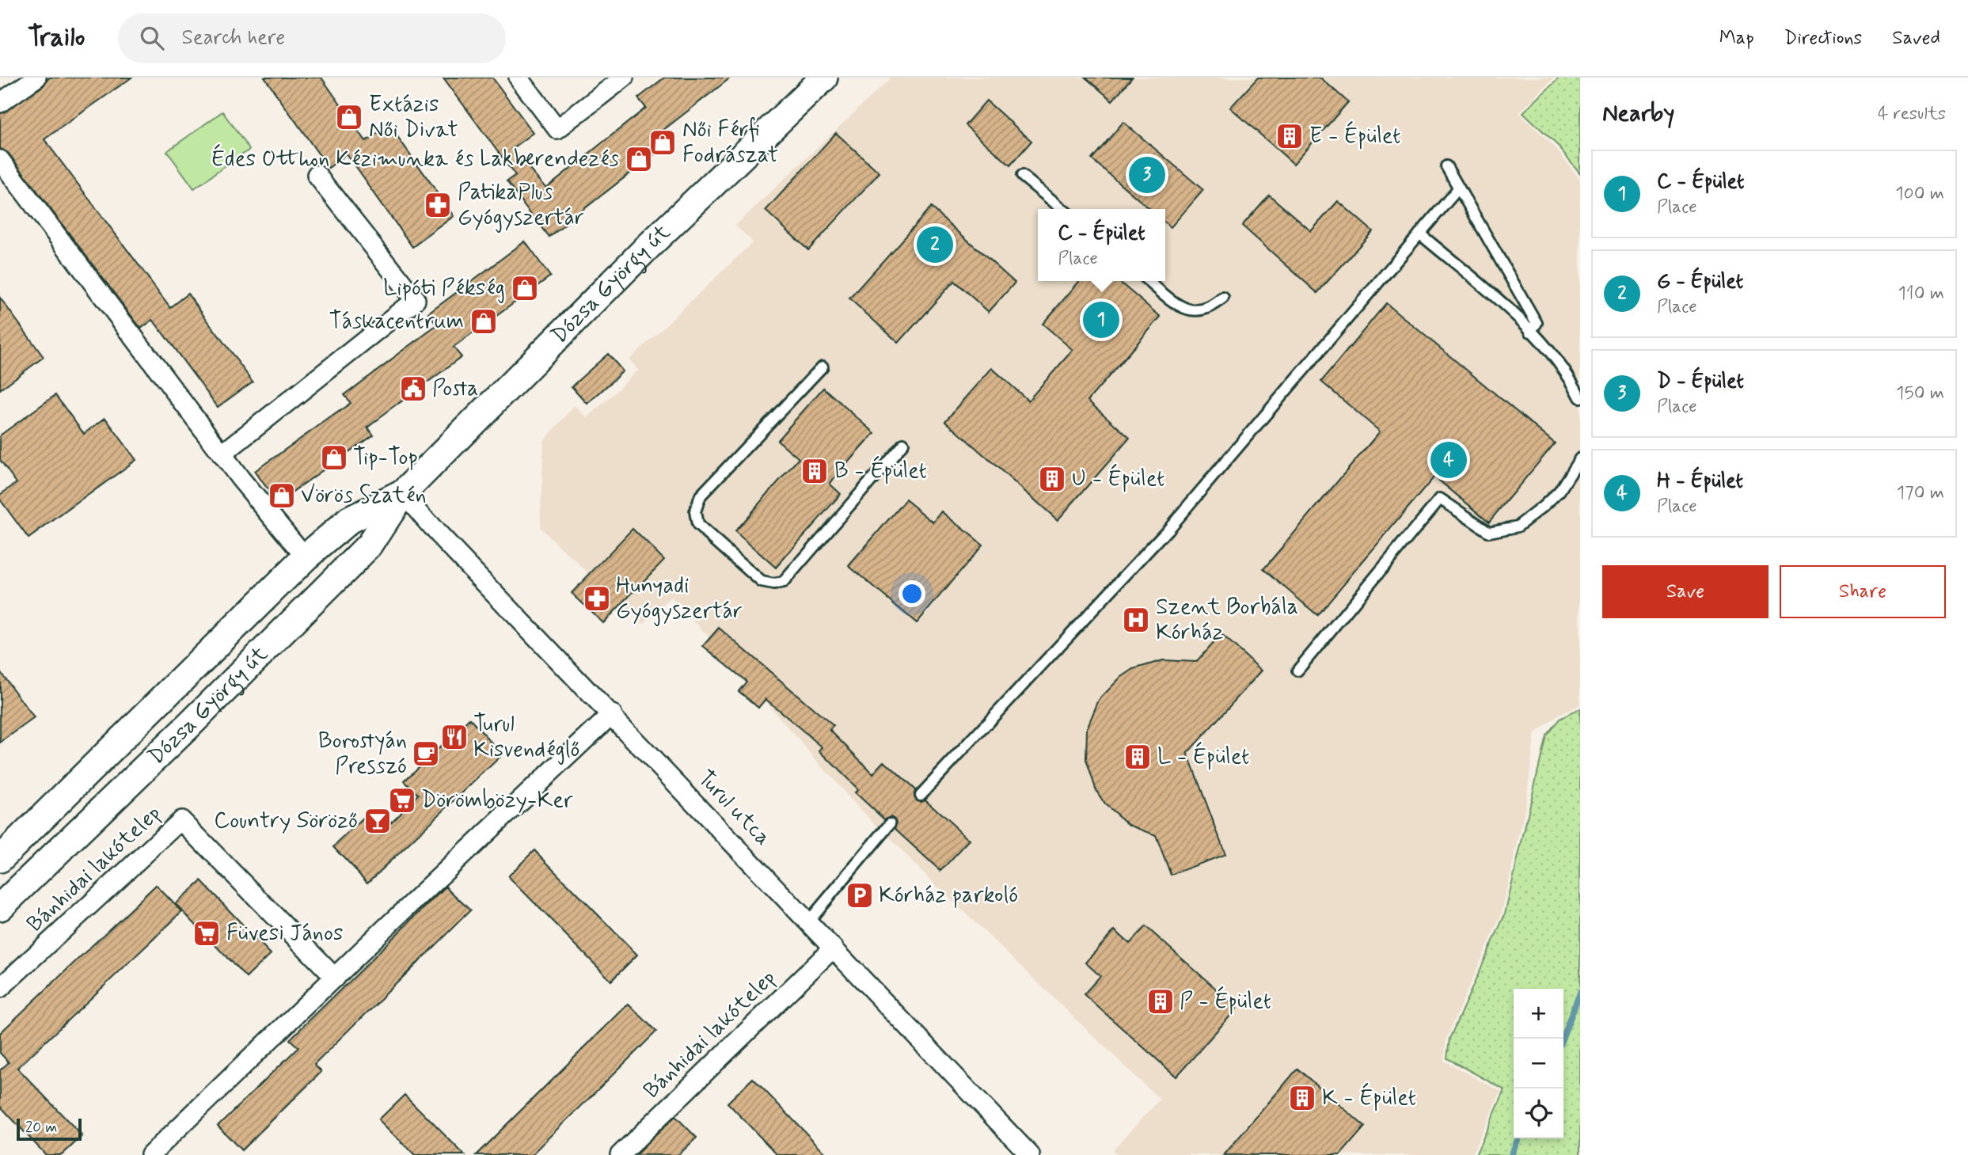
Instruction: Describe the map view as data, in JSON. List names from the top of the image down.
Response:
{
  "streets": {
    "street": ["Dózsa György út", "Turul utca", "Bánhidai lakótelep"]
  },
  "crossings": [
    ["Dózsa György út", "Turul utca"],
    ["Turul utca", "Bánhidai lakótelep"]
  ],
  "places": {
    "shop": [
      "Extázis Női Divat",
      "Női Férfi Fodrászat",
      "Édes Otthon Kézimunka és Lakberendezés",
      "Lipóti Pékség",
      "Táskacentrum",
      "Tip-Top",
      "Vörös Szatén"
    ],
    "building": [
      "E - Épület",
      "B - Épület",
      "U - Épület",
      "L - Épület",
      "P - Épület",
      "K - Épület"
    ],
    "pharmacy": ["PatikaPlus Gyógyszertár", "Hunyadi Gyógyszertár"],
    "public building": ["Posta"],
    "hospital": ["Szent Borbála Kórház"],
    "restaurant": ["Turul Kisvendéglő"],
    "cafe": ["Borostyán Presszó"],
    "supermarket": ["Dörömbözy-Ker", "Füvesi János"],
    "bar": ["Country Söröző"],
    "parking": ["Kórház parkoló"]
  },
  "scale_bar": "20 m",
  "page": {
    "header": "Trailo",
    "search": "Search here",
    "nav": ["Map", "Directions", "Saved"],
    "heading": ["Nearby", "4 results"],
    "list": [
      {
        "mark": "1",
        "name": "C - Épület",
        "note": "Place",
        "value": "100 m"
      },
      {
        "mark": "2",
        "name": "G - Épület",
        "note": "Place",
        "value": "110 m"
      },
      {
        "mark": "3",
        "name": "D - Épület",
        "note": "Place",
        "value": "150 m"
      },
      {
        "mark": "4",
        "name": "H - Épület",
        "note": "Place",
        "value": "170 m"
      }
    ],
    "pins": [
      "3",
      "2",
      "1",
      "4"
    ],
    "popup": ["C - Épület", "Place"],
    "buttons": ["Save", "Share"],
    "map_buttons": ["+", "−"],
    "scale": "20 m"
  }
}
